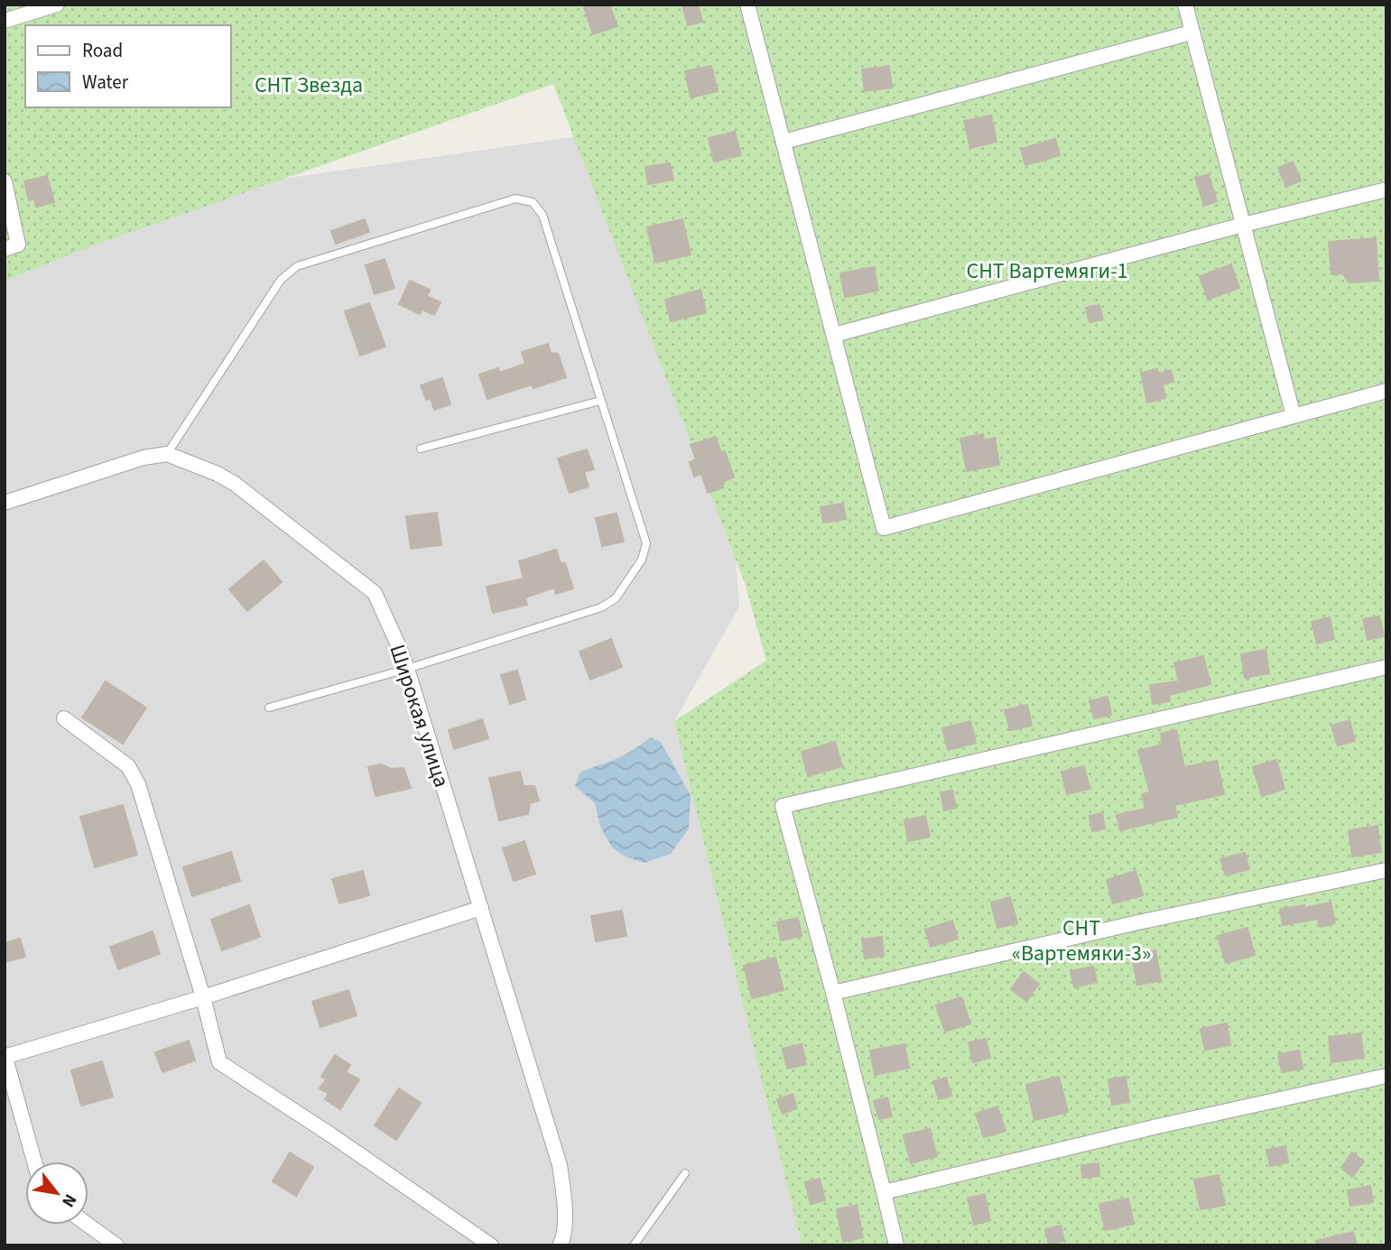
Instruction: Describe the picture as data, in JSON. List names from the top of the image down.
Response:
{
  "streets": {
    "street": ["Широкая улица"]
  },
  "parks": ["СНТ Звезда", "СНТ Вартемяги-1", "СНТ «Вартемяки-3»"],
  "legend": ["Road", "Water"],
  "north": "bottom right"
}
